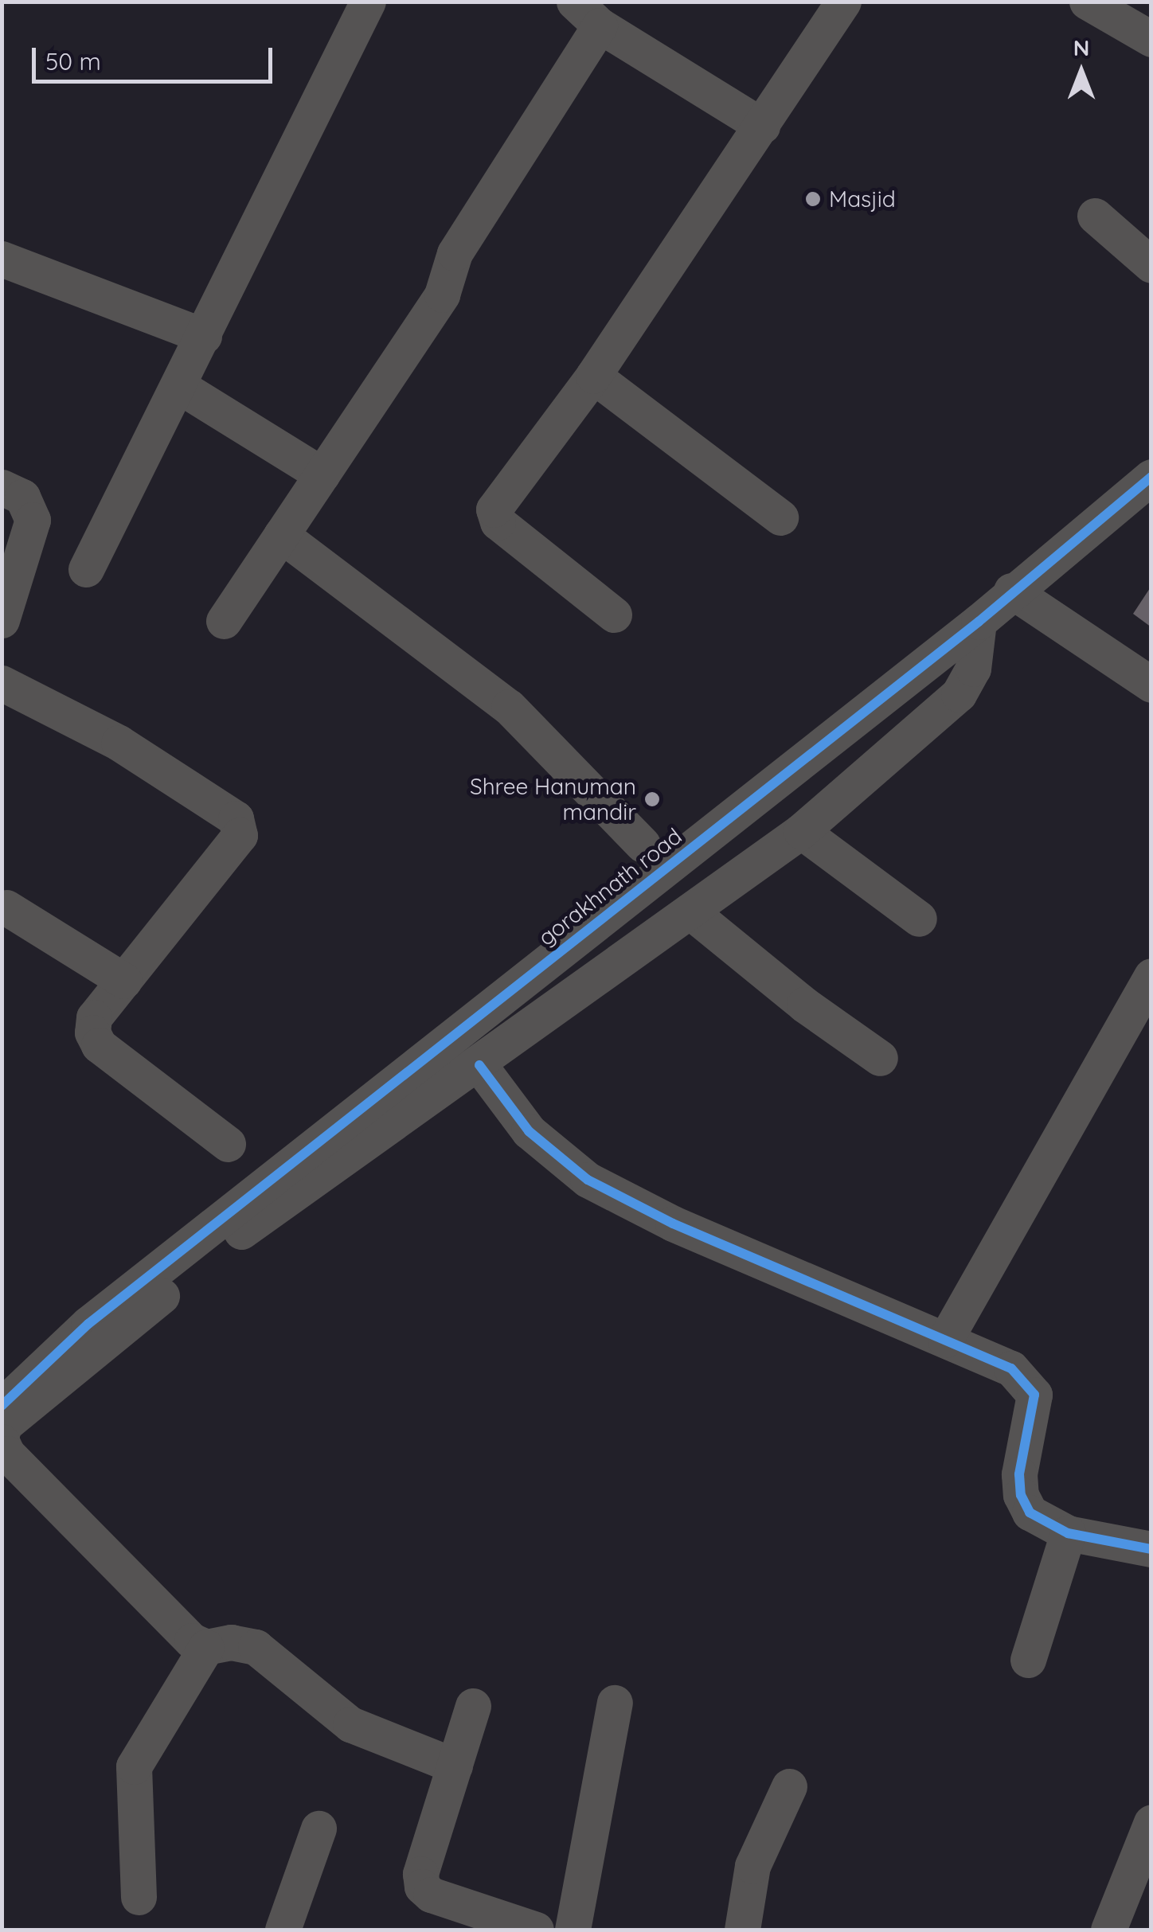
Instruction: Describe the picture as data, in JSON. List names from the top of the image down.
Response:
{
  "streets": {
    "street": ["gorakhnath road"]
  },
  "places": ["Masjid", "Shree Hanuman mandir"],
  "scale_bar": "50 m",
  "north": "top"
}
